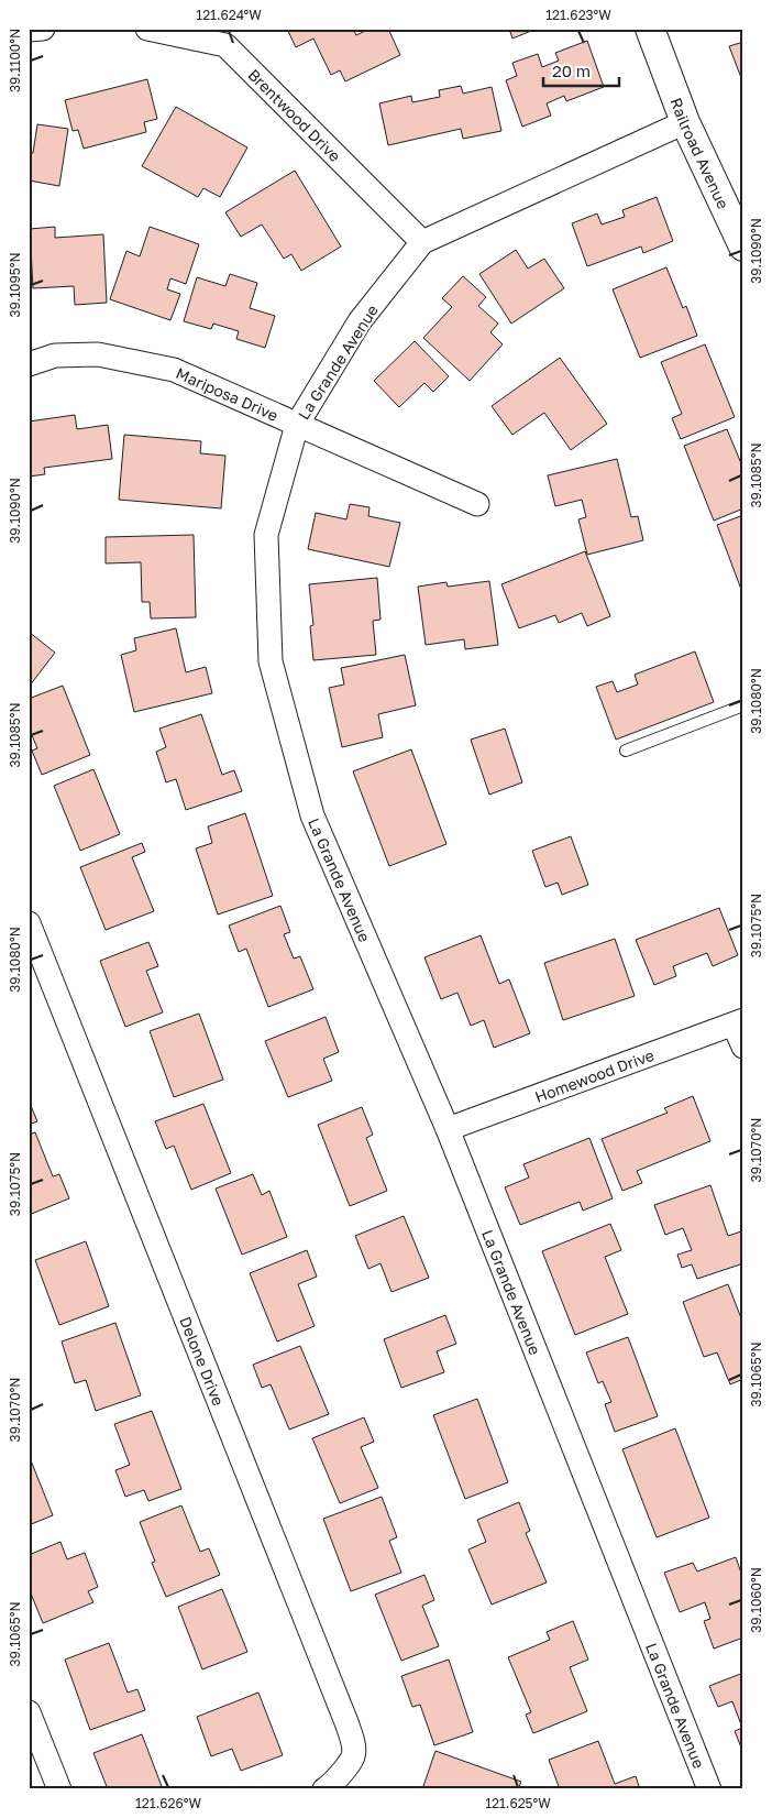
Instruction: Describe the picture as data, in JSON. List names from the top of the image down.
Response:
{
  "streets": {
    "street": [
      "Brentwood Drive",
      "Railroad Avenue",
      "La Grande Avenue",
      "Mariposa Drive",
      "Homewood Drive",
      "Delone Drive"
    ]
  },
  "crossings": [
    ["Brentwood Drive", "La Grande Avenue"],
    ["Railroad Avenue", "La Grande Avenue"],
    ["La Grande Avenue", "Mariposa Drive"],
    ["La Grande Avenue", "Homewood Drive"]
  ],
  "scale_bar": "20 m",
  "coordinates": [
    "121.624°W",
    "121.623°W",
    "39.1100°N",
    "39.1090°N",
    "39.1095°N",
    "39.1085°N",
    "39.1080°N",
    "39.1075°N",
    "39.1070°N",
    "39.1065°N",
    "39.1060°N",
    "121.626°W",
    "121.625°W"
  ]
}
